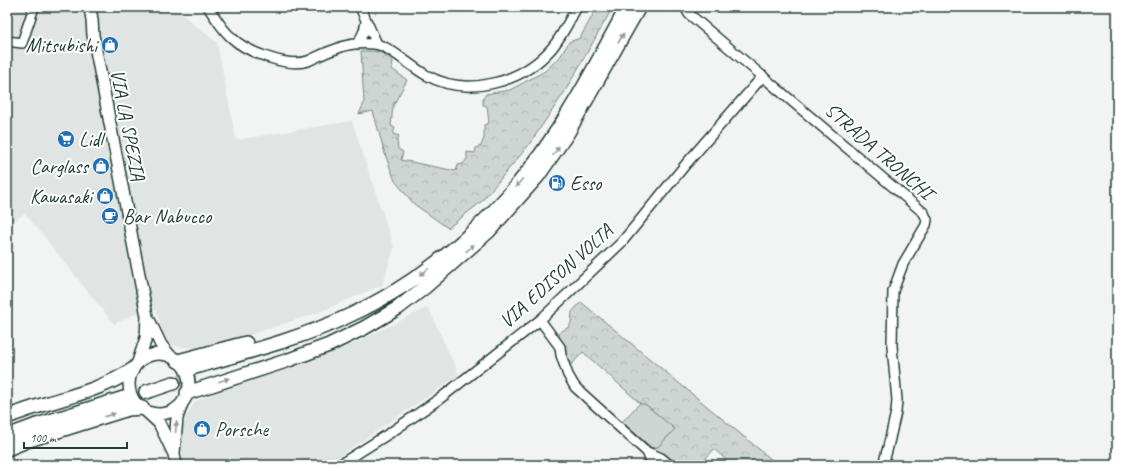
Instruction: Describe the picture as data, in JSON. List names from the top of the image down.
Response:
{
  "streets": {
    "main road": ["VIA LA SPEZIA"],
    "street": ["STRADA TRONCHI", "VIA EDISON VOLTA"]
  },
  "crossings": [
    ["STRADA TRONCHI", "VIA EDISON VOLTA"]
  ],
  "places": {
    "shop": [
      "Mitsubishi",
      "Carglass",
      "Kawasaki",
      "Porsche"
    ],
    "supermarket": ["Lidl"],
    "fuel station": ["Esso"],
    "cafe": ["Bar Nabucco"]
  },
  "scale_bar": "100 m"
}
